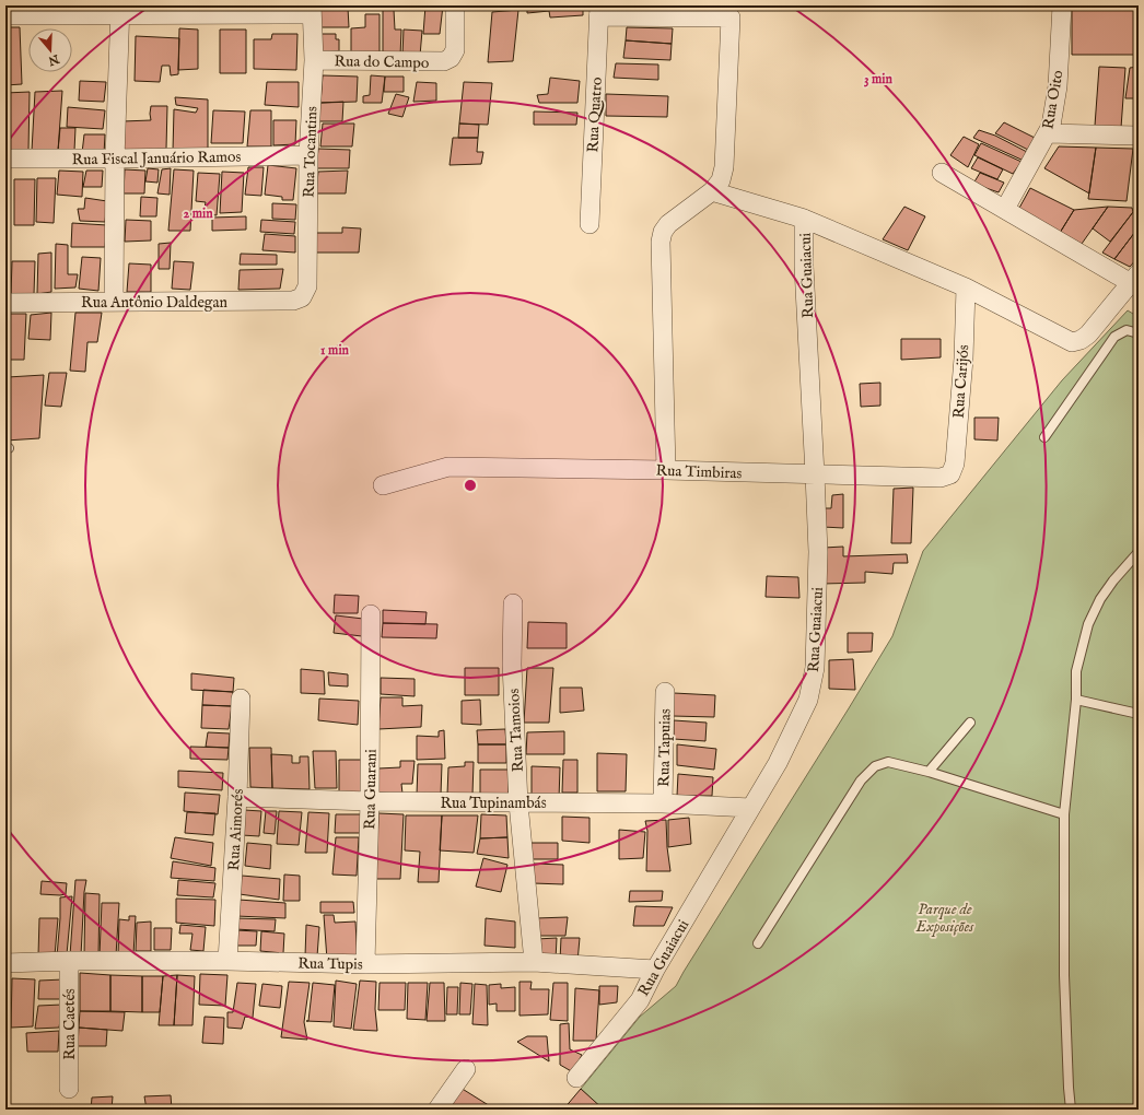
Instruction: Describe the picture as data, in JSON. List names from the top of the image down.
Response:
{
  "streets": {
    "street": [
      "Rua do Campo",
      "Rua Oito",
      "Rua Quatro",
      "Rua Tocantins",
      "Rua Fiscal Januário Ramos",
      "Rua Guaiacui",
      "Rua Antônio Daldegan",
      "Rua Carijós",
      "Rua Timbiras",
      "Rua Tamoios",
      "Rua Tapuias",
      "Rua Guarani",
      "Rua Tupinambás",
      "Rua Aimorés",
      "Rua Tupis",
      "Rua Caetés"
    ]
  },
  "crossings": [
    ["Rua do Campo", "Rua Tocantins"],
    ["Rua Tocantins", "Rua Fiscal Januário Ramos"],
    ["Rua Tocantins", "Rua Antônio Daldegan"],
    ["Rua Guaiacui", "Rua Timbiras"],
    ["Rua Guaiacui", "Rua Tupinambás"],
    ["Rua Guaiacui", "Rua Tupis"],
    ["Rua Carijós", "Rua Timbiras"],
    ["Rua Tamoios", "Rua Tupinambás"],
    ["Rua Tamoios", "Rua Tupis"],
    ["Rua Tapuias", "Rua Tupinambás"],
    ["Rua Guarani", "Rua Tupinambás"],
    ["Rua Guarani", "Rua Tupis"],
    ["Rua Tupinambás", "Rua Aimorés"],
    ["Rua Aimorés", "Rua Tupis"],
    ["Rua Tupis", "Rua Caetés"]
  ],
  "parks": ["Parque de Exposições"],
  "north": "bottom",
  "rings": ["3 min", "2 min", "1 min"]
}
